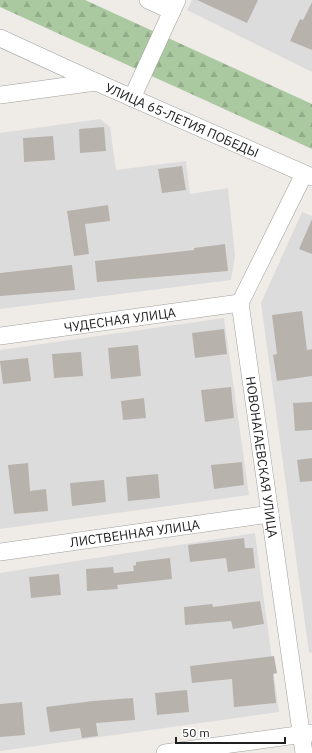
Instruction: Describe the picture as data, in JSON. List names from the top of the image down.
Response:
{
  "streets": {
    "street": [
      "УЛИЦА 65-ЛЕТИЯ ПОБЕДЫ",
      "ЧУДЕСНАЯ УЛИЦА",
      "НОВОНАГАЕВСКАЯ УЛИЦА",
      "ЛИСТВЕННАЯ УЛИЦА"
    ]
  },
  "crossings": [
    ["ЧУДЕСНАЯ УЛИЦА", "НОВОНАГАЕВСКАЯ УЛИЦА"],
    ["НОВОНАГАЕВСКАЯ УЛИЦА", "ЛИСТВЕННАЯ УЛИЦА"]
  ],
  "scale_bar": "50 m"
}
